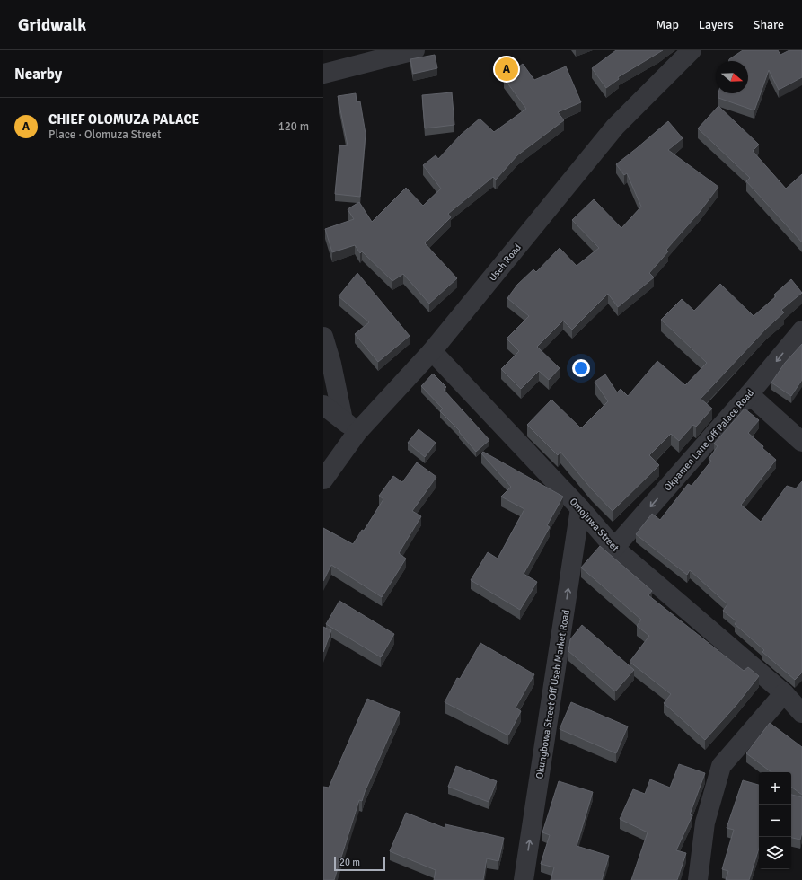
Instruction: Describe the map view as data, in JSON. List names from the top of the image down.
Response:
{
  "streets": {
    "street": [
      "Useh Road",
      "Okpamen Lane Off Palace Road",
      "Omojuwa Street",
      "Okungbowa Street Off Useh Market Road"
    ]
  },
  "crossings": [
    ["Useh Road", "Omojuwa Street"],
    ["Okpamen Lane Off Palace Road", "Omojuwa Street"],
    ["Omojuwa Street", "Okungbowa Street Off Useh Market Road"]
  ],
  "one_way": ["Okpamen Lane Off Palace Road"],
  "scale_bar": "20 m",
  "north": "right",
  "page": {
    "header": "Gridwalk",
    "nav": ["Map", "Layers", "Share"],
    "heading": "Nearby",
    "pins": "A",
    "list": [
      {
        "mark": "A",
        "name": "CHIEF OLOMUZA PALACE",
        "note": "Place · Olomuza Street",
        "value": "120 m"
      }
    ],
    "map_buttons": ["+", "−"],
    "scale": "20 m"
  }
}
